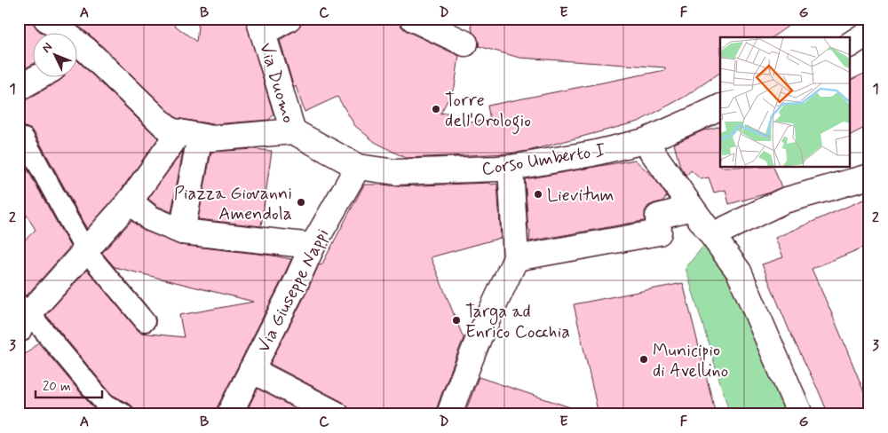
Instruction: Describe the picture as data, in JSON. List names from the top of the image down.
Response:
{
  "streets": {
    "street": ["Via Duomo", "Corso Umberto I", "Via Giuseppe Nappi"]
  },
  "crossings": [
    ["Corso Umberto I", "Via Giuseppe Nappi"]
  ],
  "places": [
    "Torre dell'Orologio",
    "Lievitum",
    "Piazza Giovanni Amendola",
    "Targa ad Enrico Cocchia",
    "Municipio di Avellino"
  ],
  "scale_bar": "20 m",
  "north": "top left",
  "grid": {
    "columns": [
      "A",
      "B",
      "C",
      "D",
      "E",
      "F",
      "G"
    ],
    "rows": ["1", "2", "3"]
  }
}
